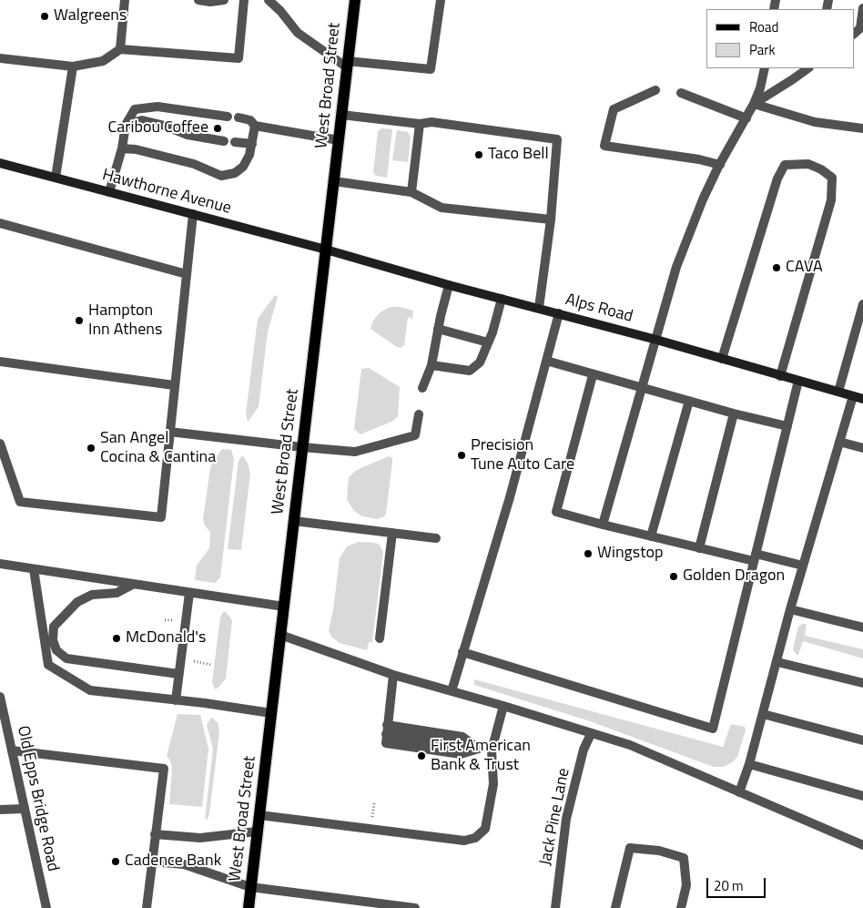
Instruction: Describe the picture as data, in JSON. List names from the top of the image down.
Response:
{
  "streets": {
    "main road": ["West Broad Street", "Hawthorne Avenue", "Alps Road"],
    "street": ["Old Epps Bridge Road", "Jack Pine Lane"]
  },
  "crossings": [
    ["West Broad Street", "Hawthorne Avenue"],
    ["West Broad Street", "Alps Road"],
    ["Hawthorne Avenue", "Alps Road"]
  ],
  "places": [
    "Walgreens",
    "Caribou Coffee",
    "Taco Bell",
    "CAVA",
    "Hampton Inn Athens",
    "San Angel Cocina & Cantina",
    "Precision Tune Auto Care",
    "Wingstop",
    "Golden Dragon",
    "McDonald's",
    "First American Bank & Trust",
    "Cadence Bank"
  ],
  "legend": ["Road", "Park"],
  "scale_bar": "20 m"
}
